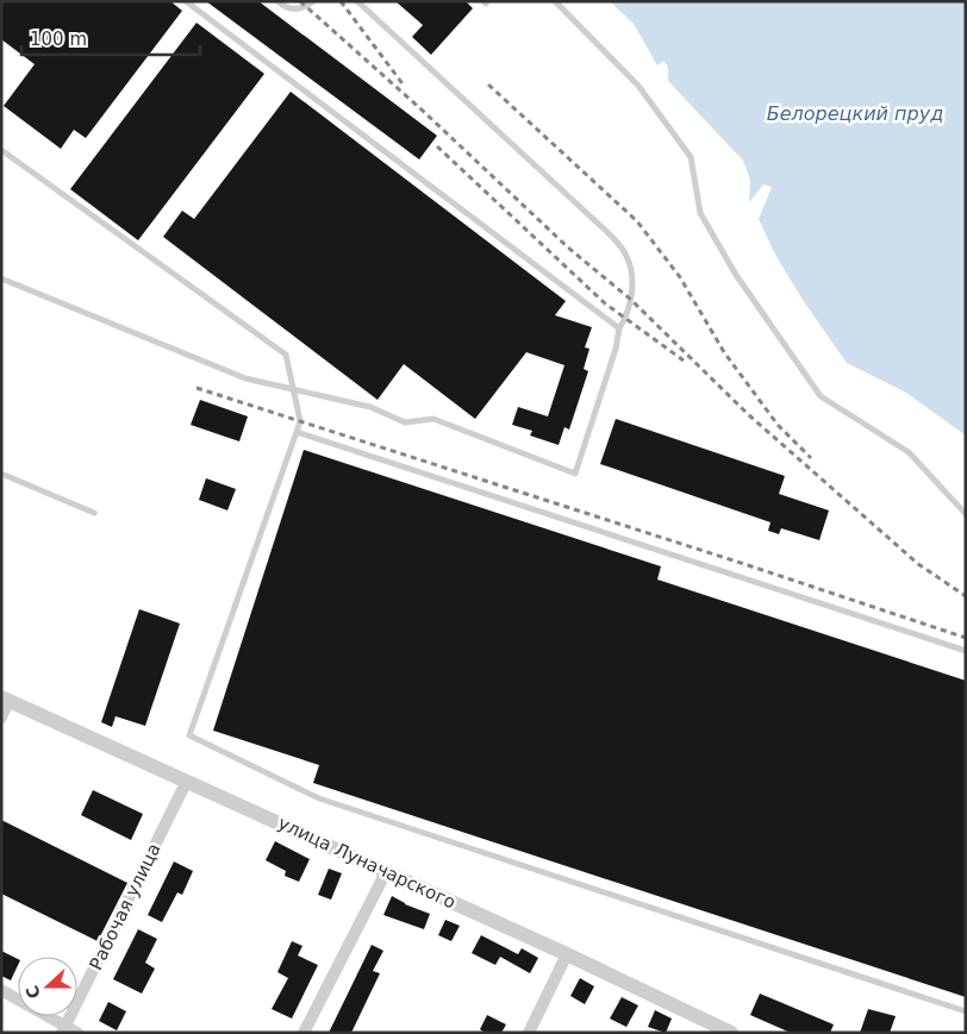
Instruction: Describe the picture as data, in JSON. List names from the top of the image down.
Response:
{
  "streets": {
    "street": ["улица Луначарского", "Рабочая улица"]
  },
  "crossings": [
    ["улица Луначарского", "Рабочая улица"]
  ],
  "water": ["Белорецкий пруд"],
  "scale_bar": "100 m",
  "north": "left"
}
